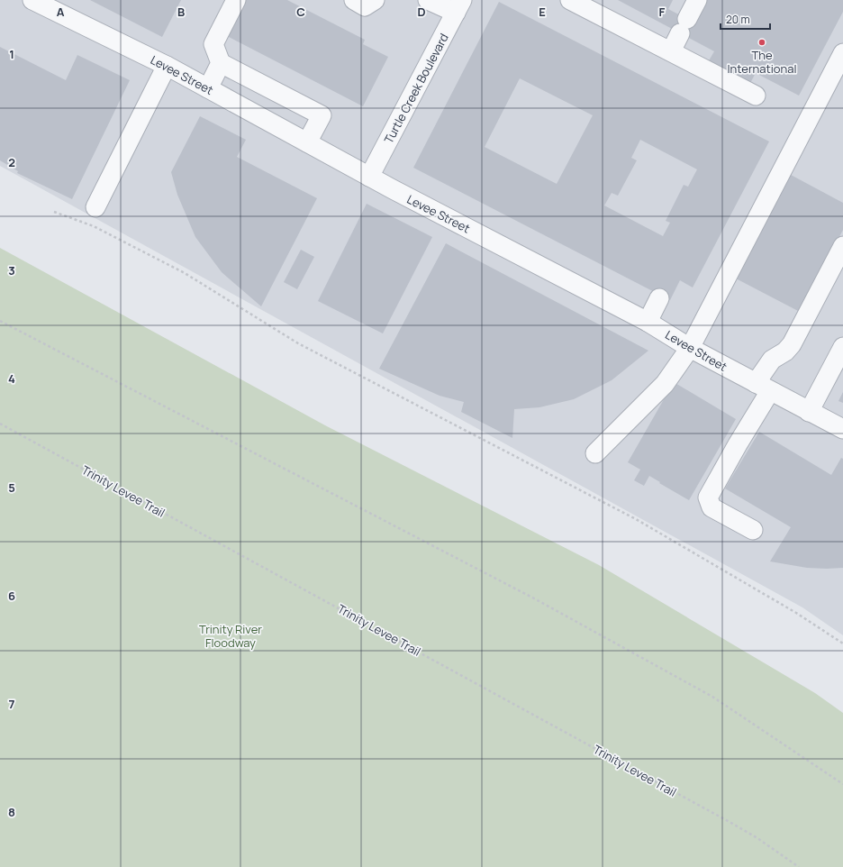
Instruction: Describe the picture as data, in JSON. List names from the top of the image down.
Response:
{
  "streets": {
    "street": ["Levee Street", "Turtle Creek Boulevard"],
    "path": ["Trinity Levee Trail"]
  },
  "crossings": [
    ["Levee Street", "Turtle Creek Boulevard"]
  ],
  "parks": ["Trinity River Floodway"],
  "places": ["The International"],
  "scale_bar": "20 m",
  "grid": {
    "columns": [
      "A",
      "B",
      "C",
      "D",
      "E",
      "F"
    ],
    "rows": [
      "1",
      "2",
      "3",
      "4",
      "5",
      "6",
      "7",
      "8"
    ]
  }
}
